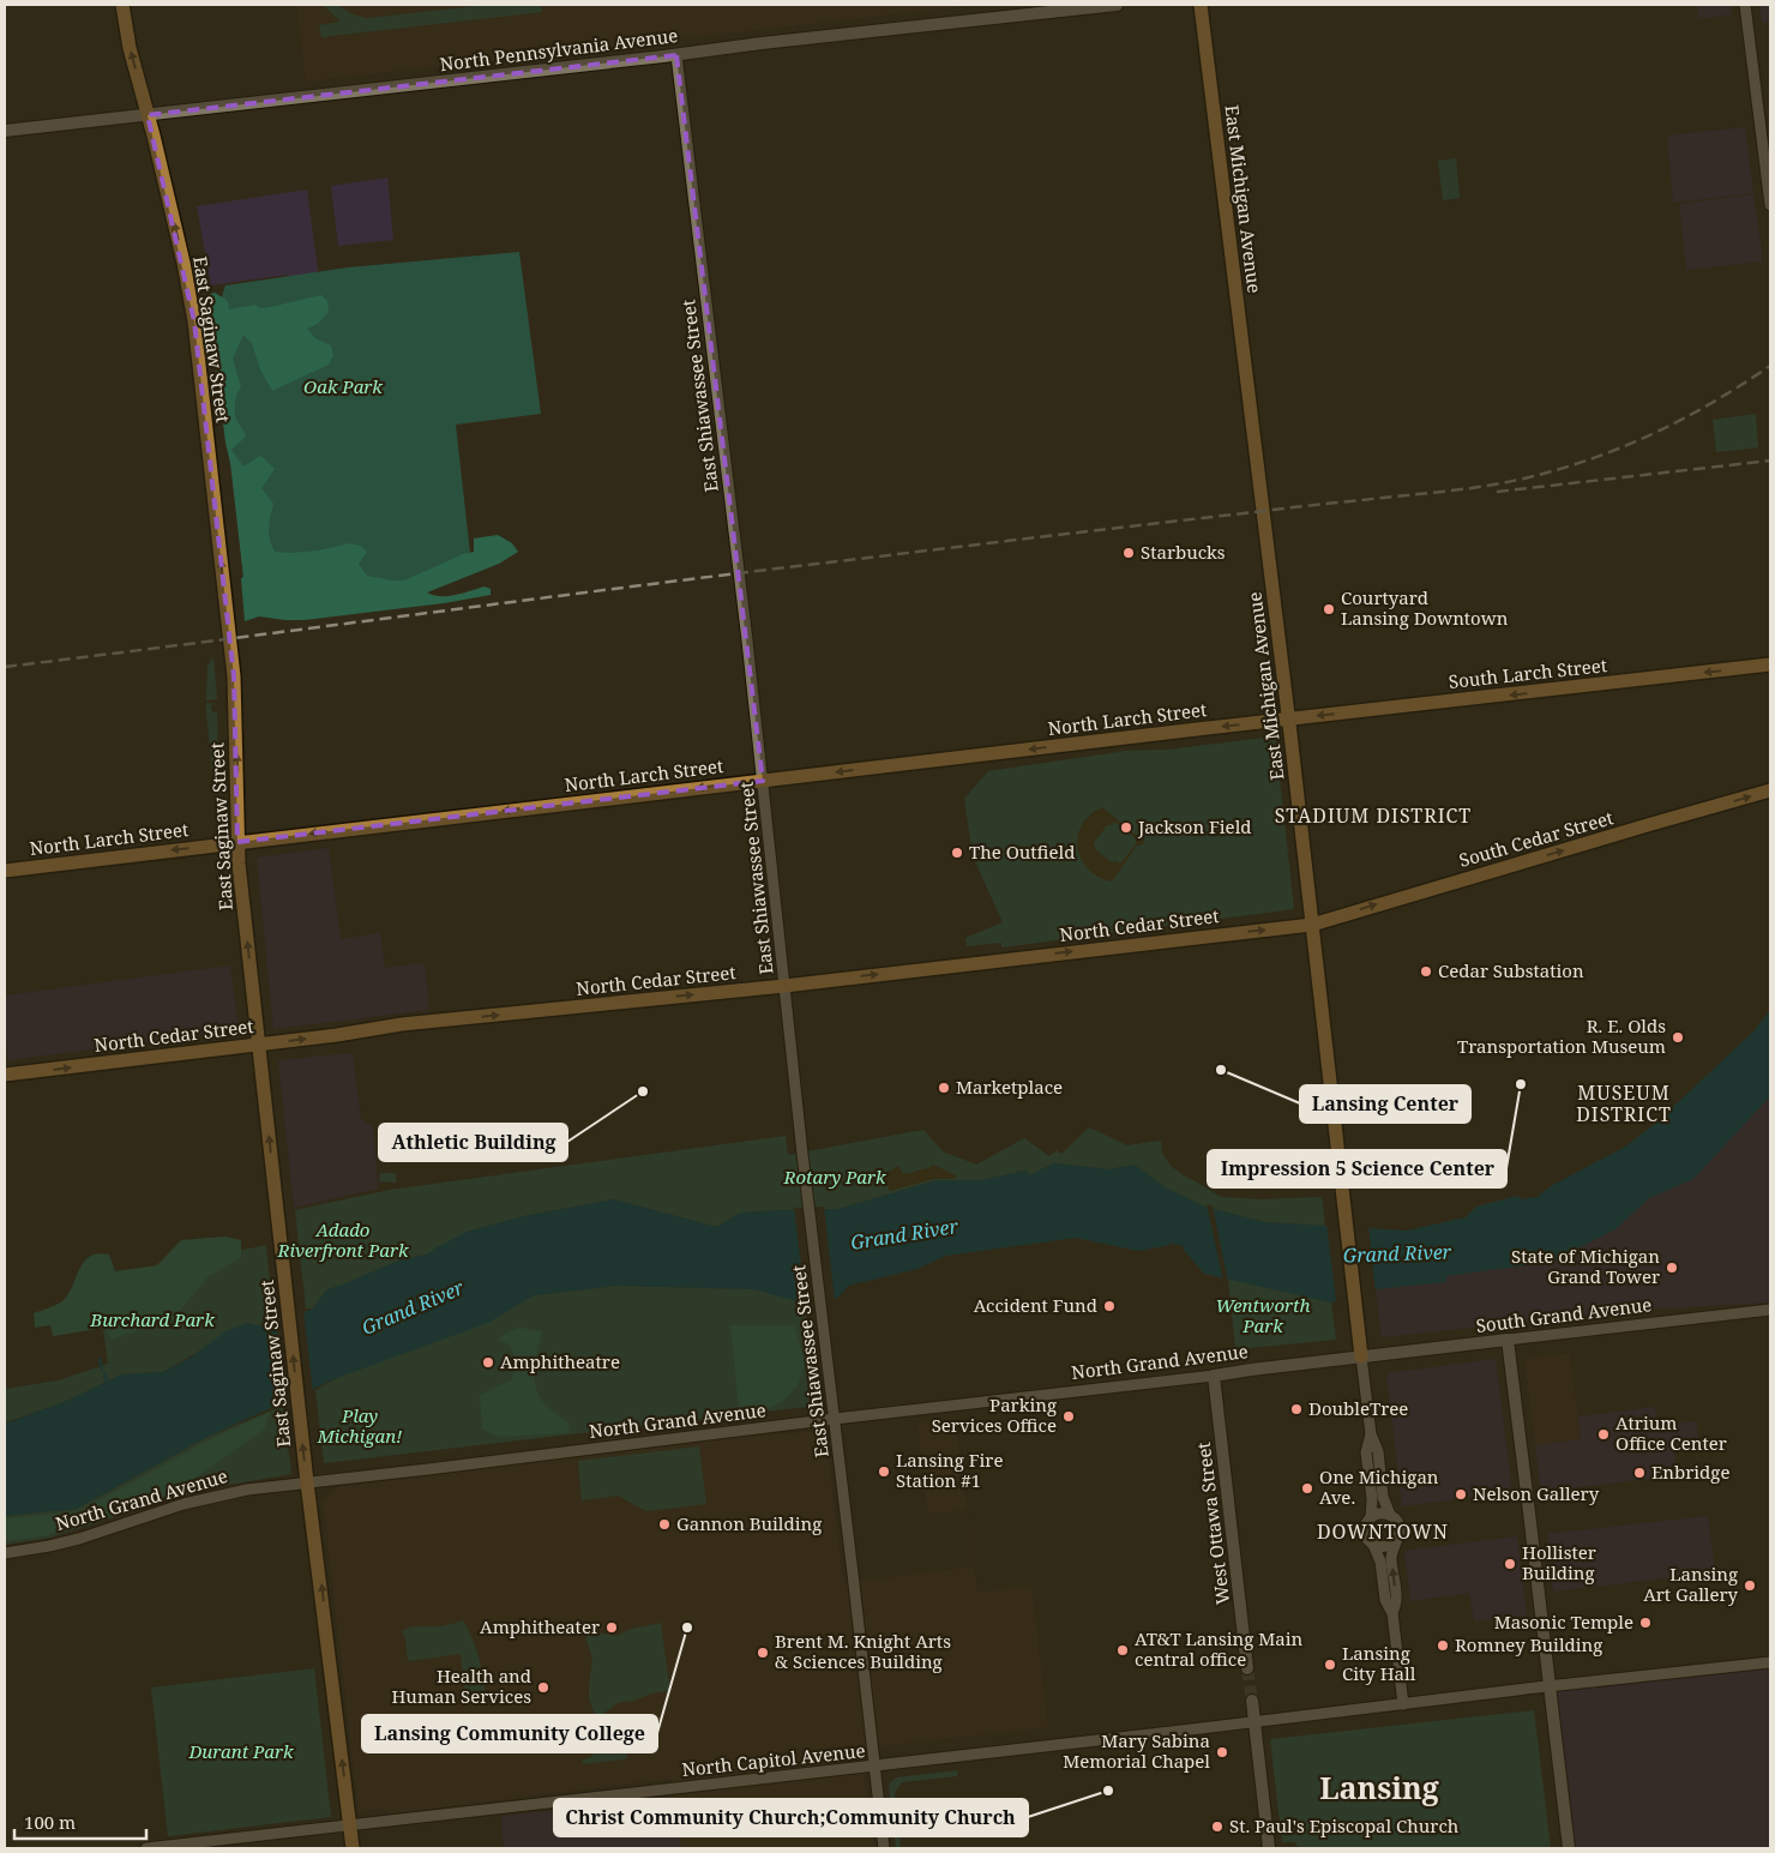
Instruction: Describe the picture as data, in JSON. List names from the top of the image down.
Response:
{
  "streets": {
    "main road": [
      "North Pennsylvania Avenue",
      "East Michigan Avenue",
      "East Saginaw Street",
      "South Larch Street",
      "North Larch Street",
      "South Cedar Street",
      "North Cedar Street",
      "South Grand Avenue",
      "North Grand Avenue",
      "West Ottawa Street"
    ],
    "street": ["East Shiawassee Street", "North Capitol Avenue"]
  },
  "crossings": [
    ["North Pennsylvania Avenue", "East Saginaw Street"],
    ["North Pennsylvania Avenue", "East Shiawassee Street"],
    ["East Michigan Avenue", "South Larch Street"],
    ["East Michigan Avenue", "North Larch Street"],
    ["East Michigan Avenue", "South Cedar Street"],
    ["East Michigan Avenue", "North Cedar Street"],
    ["East Michigan Avenue", "South Grand Avenue"],
    ["East Michigan Avenue", "North Grand Avenue"],
    ["East Saginaw Street", "North Larch Street"],
    ["East Saginaw Street", "North Cedar Street"],
    ["East Saginaw Street", "North Grand Avenue"],
    ["East Saginaw Street", "North Capitol Avenue"],
    ["East Shiawassee Street", "North Larch Street"],
    ["East Shiawassee Street", "North Cedar Street"],
    ["East Shiawassee Street", "North Grand Avenue"],
    ["East Shiawassee Street", "North Capitol Avenue"],
    ["South Larch Street", "North Larch Street"],
    ["South Cedar Street", "North Cedar Street"],
    ["South Grand Avenue", "North Grand Avenue"],
    ["North Grand Avenue", "West Ottawa Street"]
  ],
  "one_way": [
    "East Saginaw Street",
    "South Larch Street",
    "North Larch Street",
    "South Cedar Street",
    "North Cedar Street"
  ],
  "districts": [
    "STADIUM DISTRICT",
    "MUSEUM DISTRICT",
    "DOWNTOWN",
    "Lansing"
  ],
  "water": ["Grand River"],
  "parks": [
    "Oak Park",
    "Rotary Park",
    "Adado Riverfront Park",
    "Wentworth Park",
    "Burchard Park",
    "Play Michigan!",
    "Durant Park"
  ],
  "places": [
    "Starbucks",
    "Courtyard Lansing Downtown",
    "Jackson Field",
    "The Outfield",
    "Cedar Substation",
    "R. E. Olds Transportation Museum",
    "Lansing Center",
    "Impression 5 Science Center",
    "Marketplace",
    "Athletic Building",
    "State of Michigan Grand Tower",
    "Accident Fund",
    "Amphitheatre",
    "DoubleTree",
    "Parking Services Office",
    "Atrium Office Center",
    "Lansing Fire Station #1",
    "Enbridge",
    "One Michigan Ave.",
    "Nelson Gallery",
    "Gannon Building",
    "Hollister Building",
    "Lansing Art Gallery",
    "Masonic Temple",
    "Amphitheater",
    "Lansing Community College",
    "Romney Building",
    "AT&T Lansing Main central office",
    "Brent M. Knight Arts & Sciences Building",
    "Lansing City Hall",
    "Health and Human Services",
    "Mary Sabina Memorial Chapel",
    "Christ Community Church;Community Church",
    "St. Paul's Episcopal Church"
  ],
  "scale_bar": "100 m"
}
